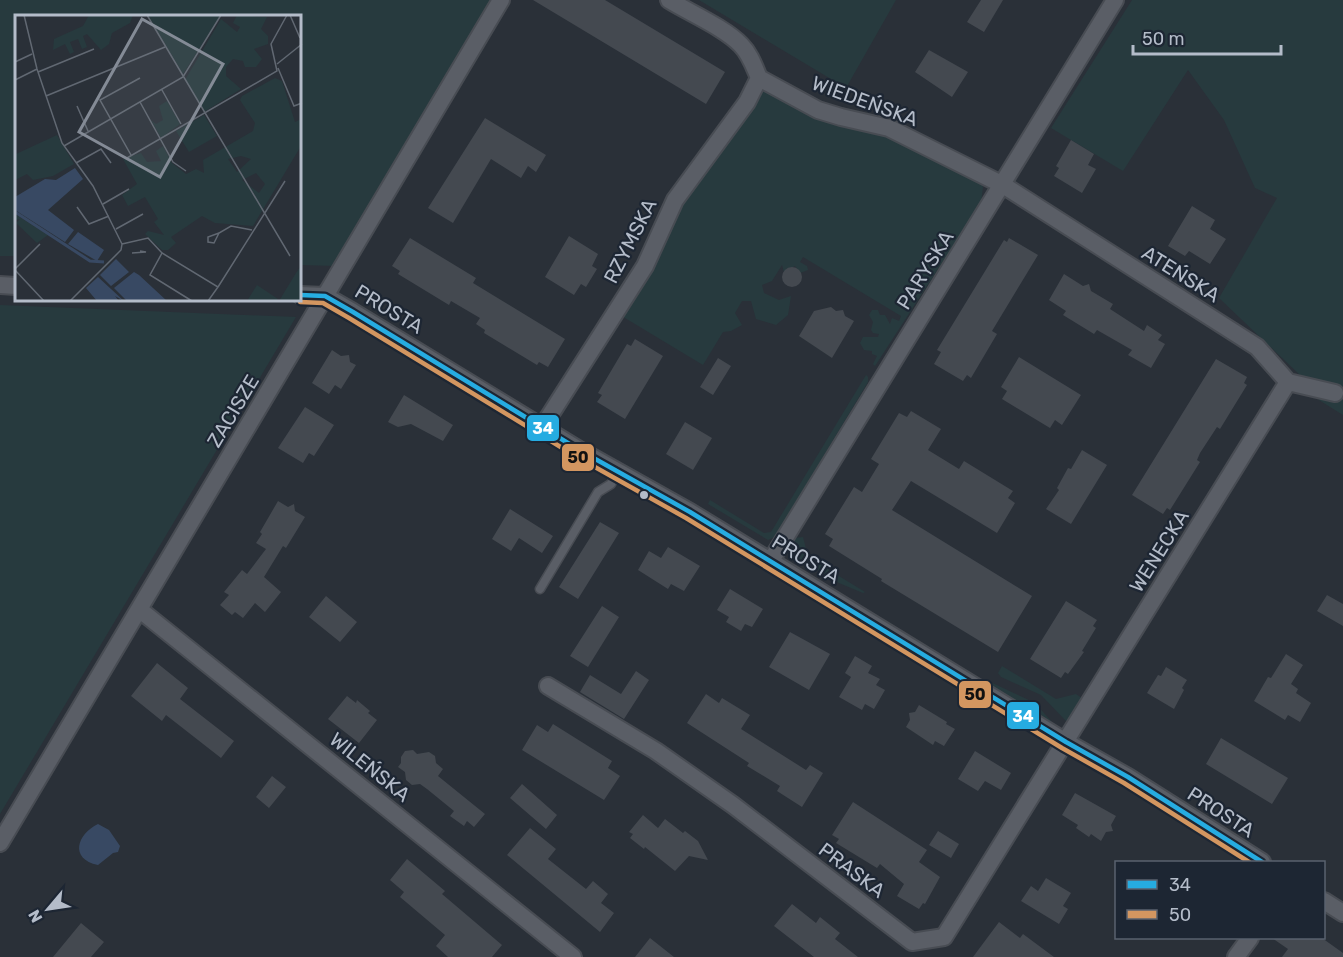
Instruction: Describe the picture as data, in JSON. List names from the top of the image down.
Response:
{
  "streets": {
    "street": [
      "WIEDEŃSKA",
      "RZYMSKA",
      "PARYSKA",
      "ATEŃSKA",
      "PROSTA",
      "ZACISZE",
      "WENECKA",
      "WILEŃSKA",
      "PRASKA"
    ]
  },
  "crossings": [
    ["WIEDEŃSKA", "RZYMSKA"],
    ["WIEDEŃSKA", "PARYSKA"],
    ["WIEDEŃSKA", "ATEŃSKA"],
    ["RZYMSKA", "PROSTA"],
    ["PARYSKA", "ATEŃSKA"],
    ["PARYSKA", "PROSTA"],
    ["ATEŃSKA", "WENECKA"],
    ["PROSTA", "ZACISZE"],
    ["PROSTA", "WENECKA"],
    ["PROSTA", "PRASKA"],
    ["ZACISZE", "WILEŃSKA"],
    ["WENECKA", "PRASKA"]
  ],
  "lines": ["transit line 34", "transit line 50"],
  "legend": ["34", "50"],
  "scale_bar": "50 m",
  "north": "bottom left"
}
